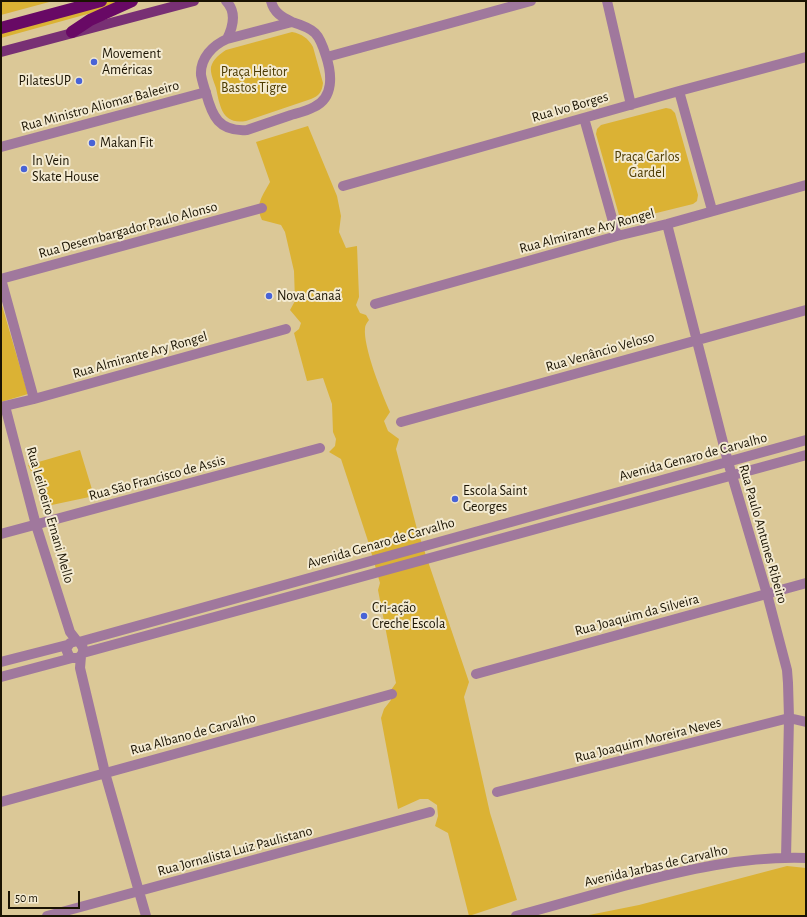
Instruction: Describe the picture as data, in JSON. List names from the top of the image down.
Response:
{
  "streets": {
    "street": [
      "Rua Ministro Aliomar Baleeiro",
      "Rua Ivo Borges",
      "Rua Desembargador Paulo Alonso",
      "Rua Almirante Ary Rongel",
      "Rua Venâncio Veloso",
      "Avenida Genaro de Carvalho",
      "Rua São Francisco de Assis",
      "Rua Leiloeiro Ernani Mello",
      "Rua Paulo Antunes Ribeiro",
      "Rua Joaquim da Silveira",
      "Rua Albano de Carvalho",
      "Rua Joaquim Moreira Neves",
      "Rua Jornalista Luiz Paulistano",
      "Avenida Jarbas de Carvalho"
    ]
  },
  "crossings": [
    ["Rua Almirante Ary Rongel", "Rua Leiloeiro Ernani Mello"],
    ["Rua Almirante Ary Rongel", "Rua Paulo Antunes Ribeiro"],
    ["Rua Venâncio Veloso", "Rua Paulo Antunes Ribeiro"],
    ["Avenida Genaro de Carvalho", "Rua Leiloeiro Ernani Mello"],
    ["Avenida Genaro de Carvalho", "Rua Paulo Antunes Ribeiro"],
    ["Rua São Francisco de Assis", "Rua Leiloeiro Ernani Mello"],
    ["Rua Paulo Antunes Ribeiro", "Rua Joaquim da Silveira"],
    ["Rua Paulo Antunes Ribeiro", "Rua Joaquim Moreira Neves"],
    ["Rua Paulo Antunes Ribeiro", "Avenida Jarbas de Carvalho"]
  ],
  "parks": ["Praça Heitor Bastos Tigre", "Praça Carlos Gardel"],
  "places": [
    "Movement Américas",
    "PilatesUP",
    "Makan Fit",
    "In Vein Skate House",
    "Nova Canaã",
    "Escola Saint Georges",
    "Cri-ação Creche Escola"
  ],
  "scale_bar": "50 m"
}
